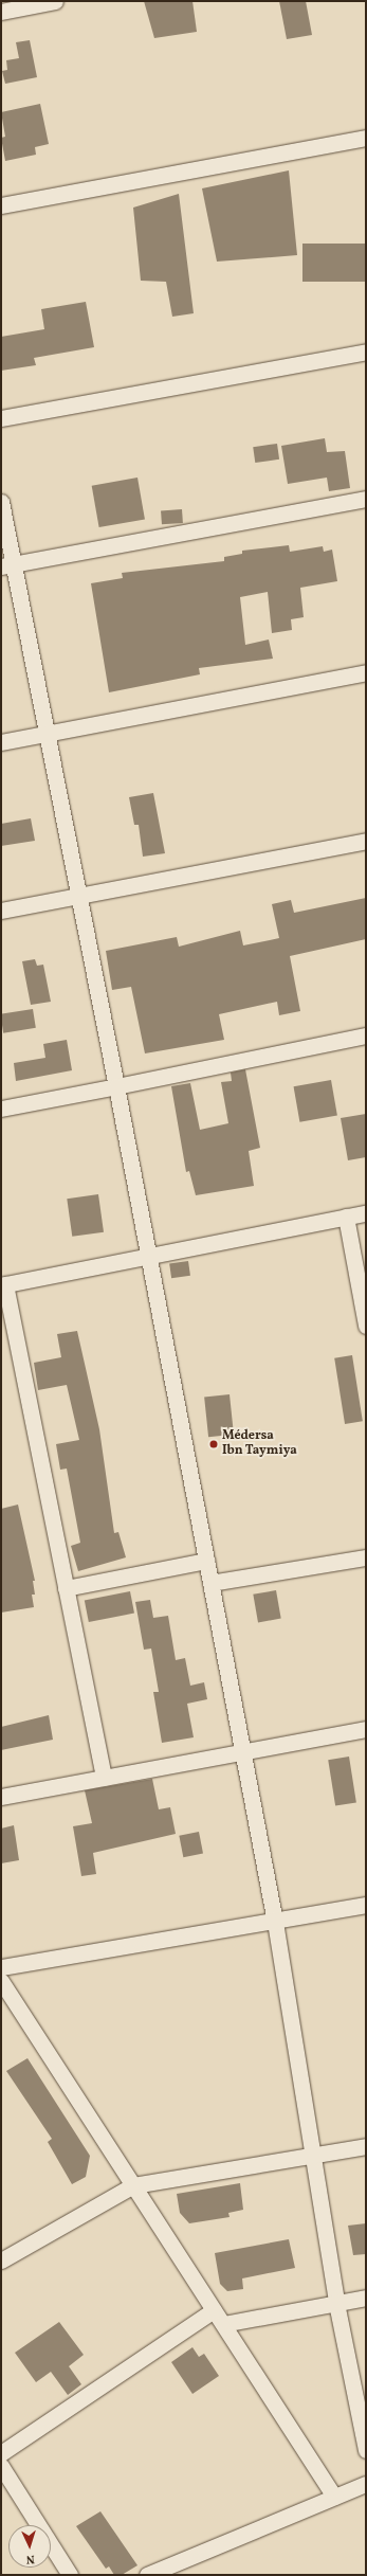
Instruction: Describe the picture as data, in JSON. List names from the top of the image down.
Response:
{
  "places": ["Médersa Ibn Taymiya"],
  "north": "bottom"
}
